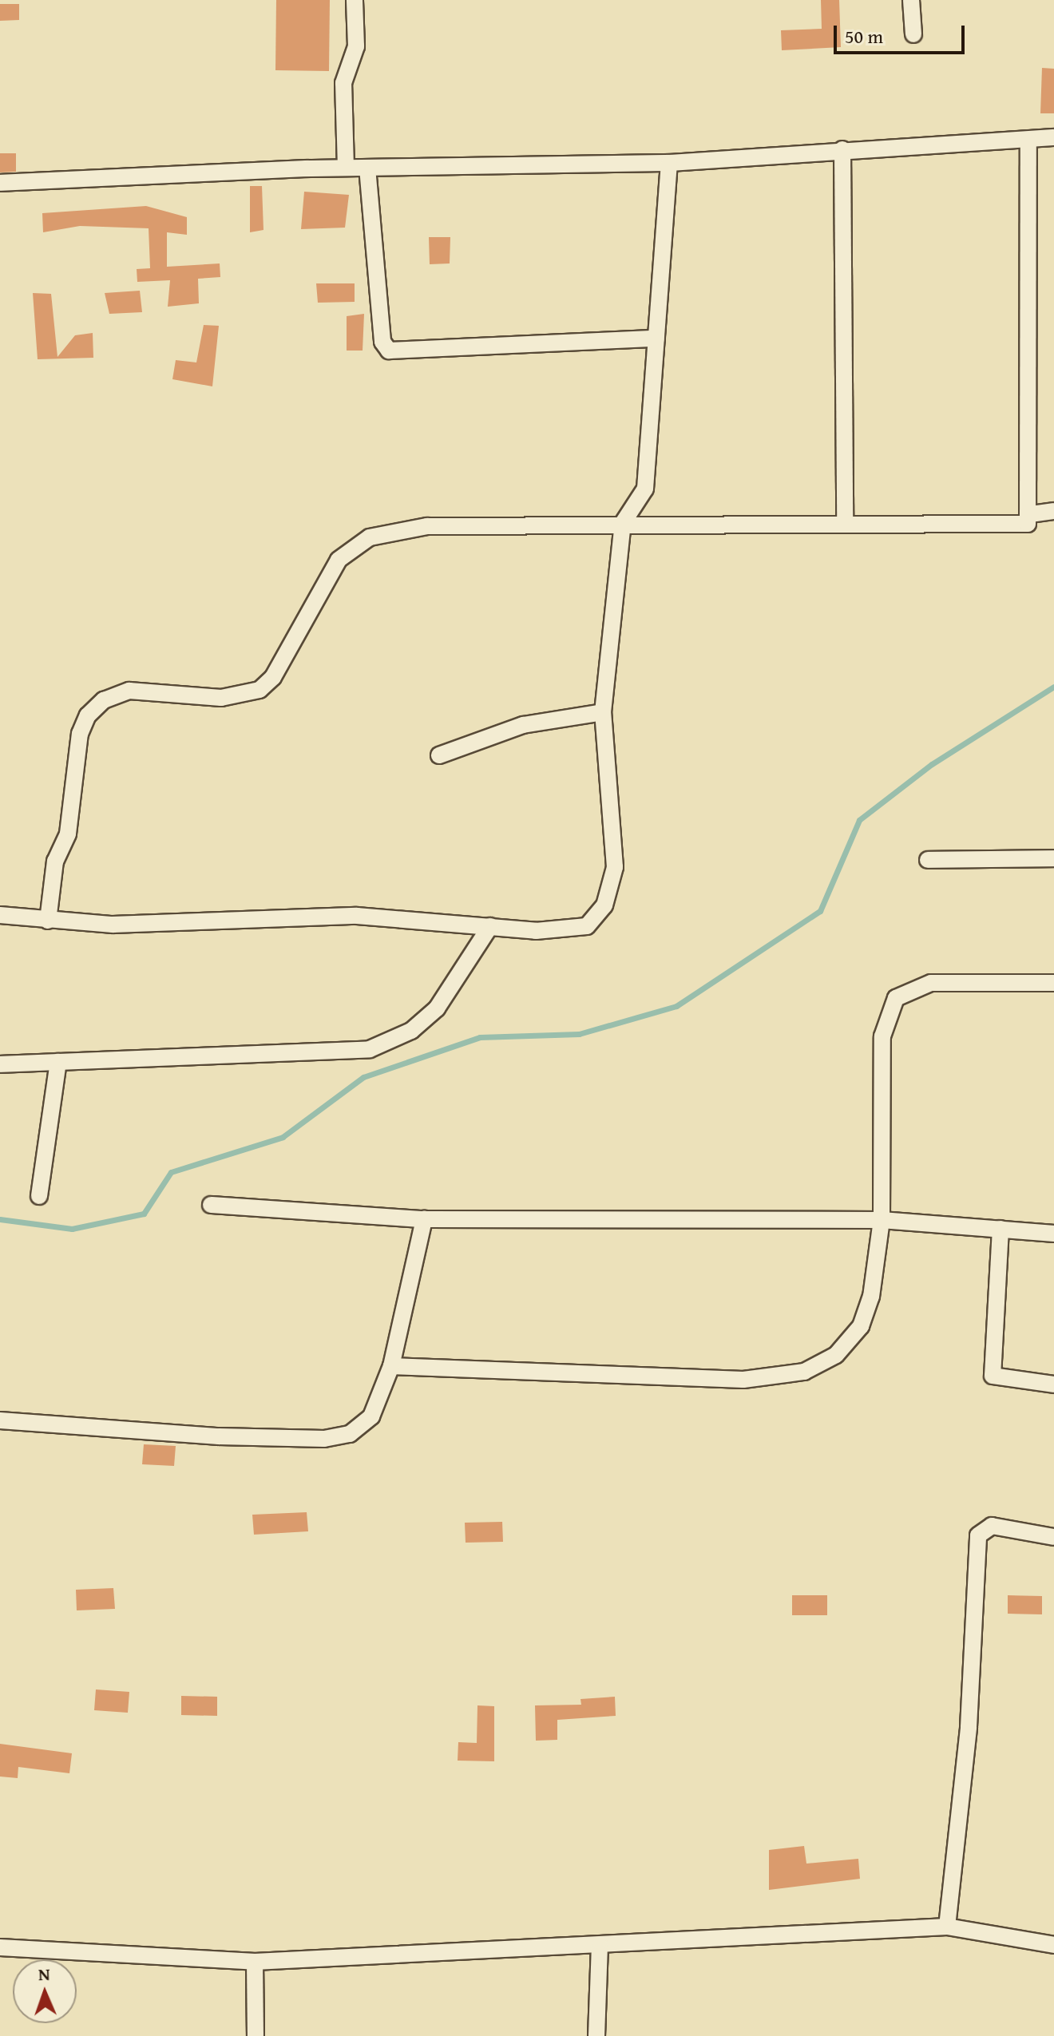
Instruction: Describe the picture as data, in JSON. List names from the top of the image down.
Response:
{
  "scale_bar": "50 m",
  "north": "top"
}
